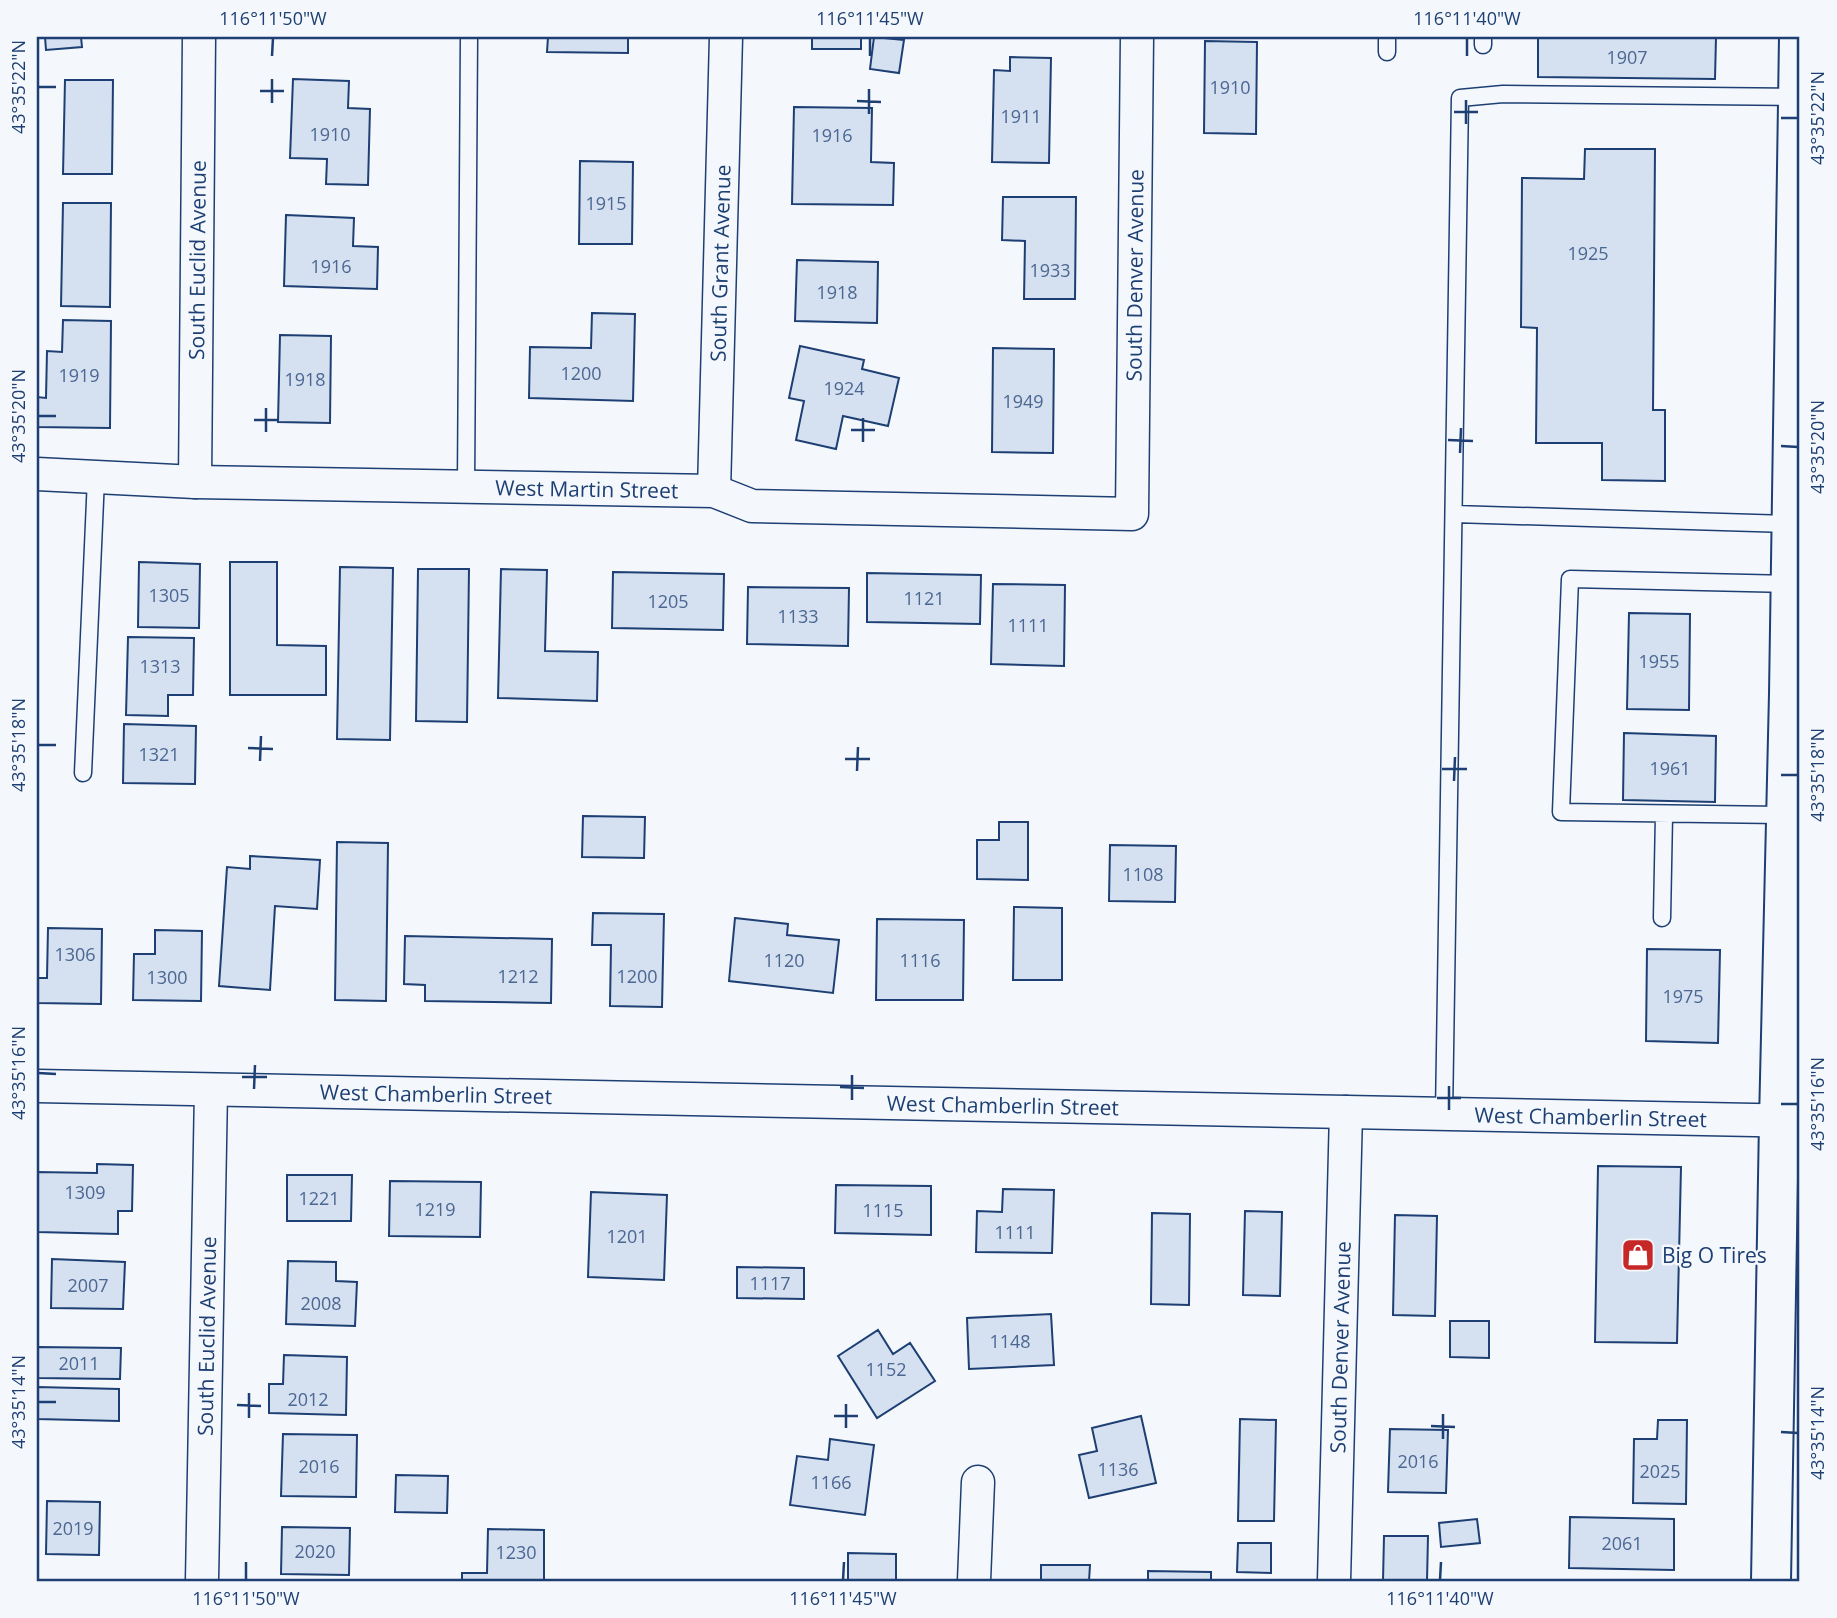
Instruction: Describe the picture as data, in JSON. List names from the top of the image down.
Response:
{
  "streets": {
    "street": [
      "South Euclid Avenue",
      "South Grant Avenue",
      "South Denver Avenue",
      "West Martin Street",
      "West Chamberlin Street"
    ]
  },
  "crossings": [
    ["South Euclid Avenue", "West Martin Street"],
    ["South Euclid Avenue", "West Chamberlin Street"],
    ["South Grant Avenue", "West Martin Street"],
    ["South Denver Avenue", "West Martin Street"],
    ["South Denver Avenue", "West Chamberlin Street"]
  ],
  "places": {
    "shop": ["Big O Tires"]
  },
  "house_numbers": [
    "1907",
    "1910",
    "1911",
    "1910",
    "1916",
    "1915",
    "1925",
    "1916",
    "1933",
    "1918",
    "1200",
    "1919",
    "1918",
    "1924",
    "1949",
    "1305",
    "1121",
    "1205",
    "1133",
    "1111",
    "1955",
    "1313",
    "1321",
    "1961",
    "1108",
    "1306",
    "1120",
    "1116",
    "1212",
    "1200",
    "1300",
    "1975",
    "1309",
    "1221",
    "1219",
    "1115",
    "1111",
    "1201",
    "1117",
    "2007",
    "2008",
    "1148",
    "2011",
    "1152",
    "2012",
    "2016",
    "2016",
    "1136",
    "2025",
    "1166",
    "2019",
    "2061",
    "2020",
    "1230"
  ],
  "coordinates": [
    "116°11'50\"W",
    "116°11'45\"W",
    "116°11'40\"W",
    "43°35'22\"N",
    "43°35'20\"N",
    "43°35'18\"N",
    "43°35'16\"N",
    "43°35'14\"N"
  ]
}
